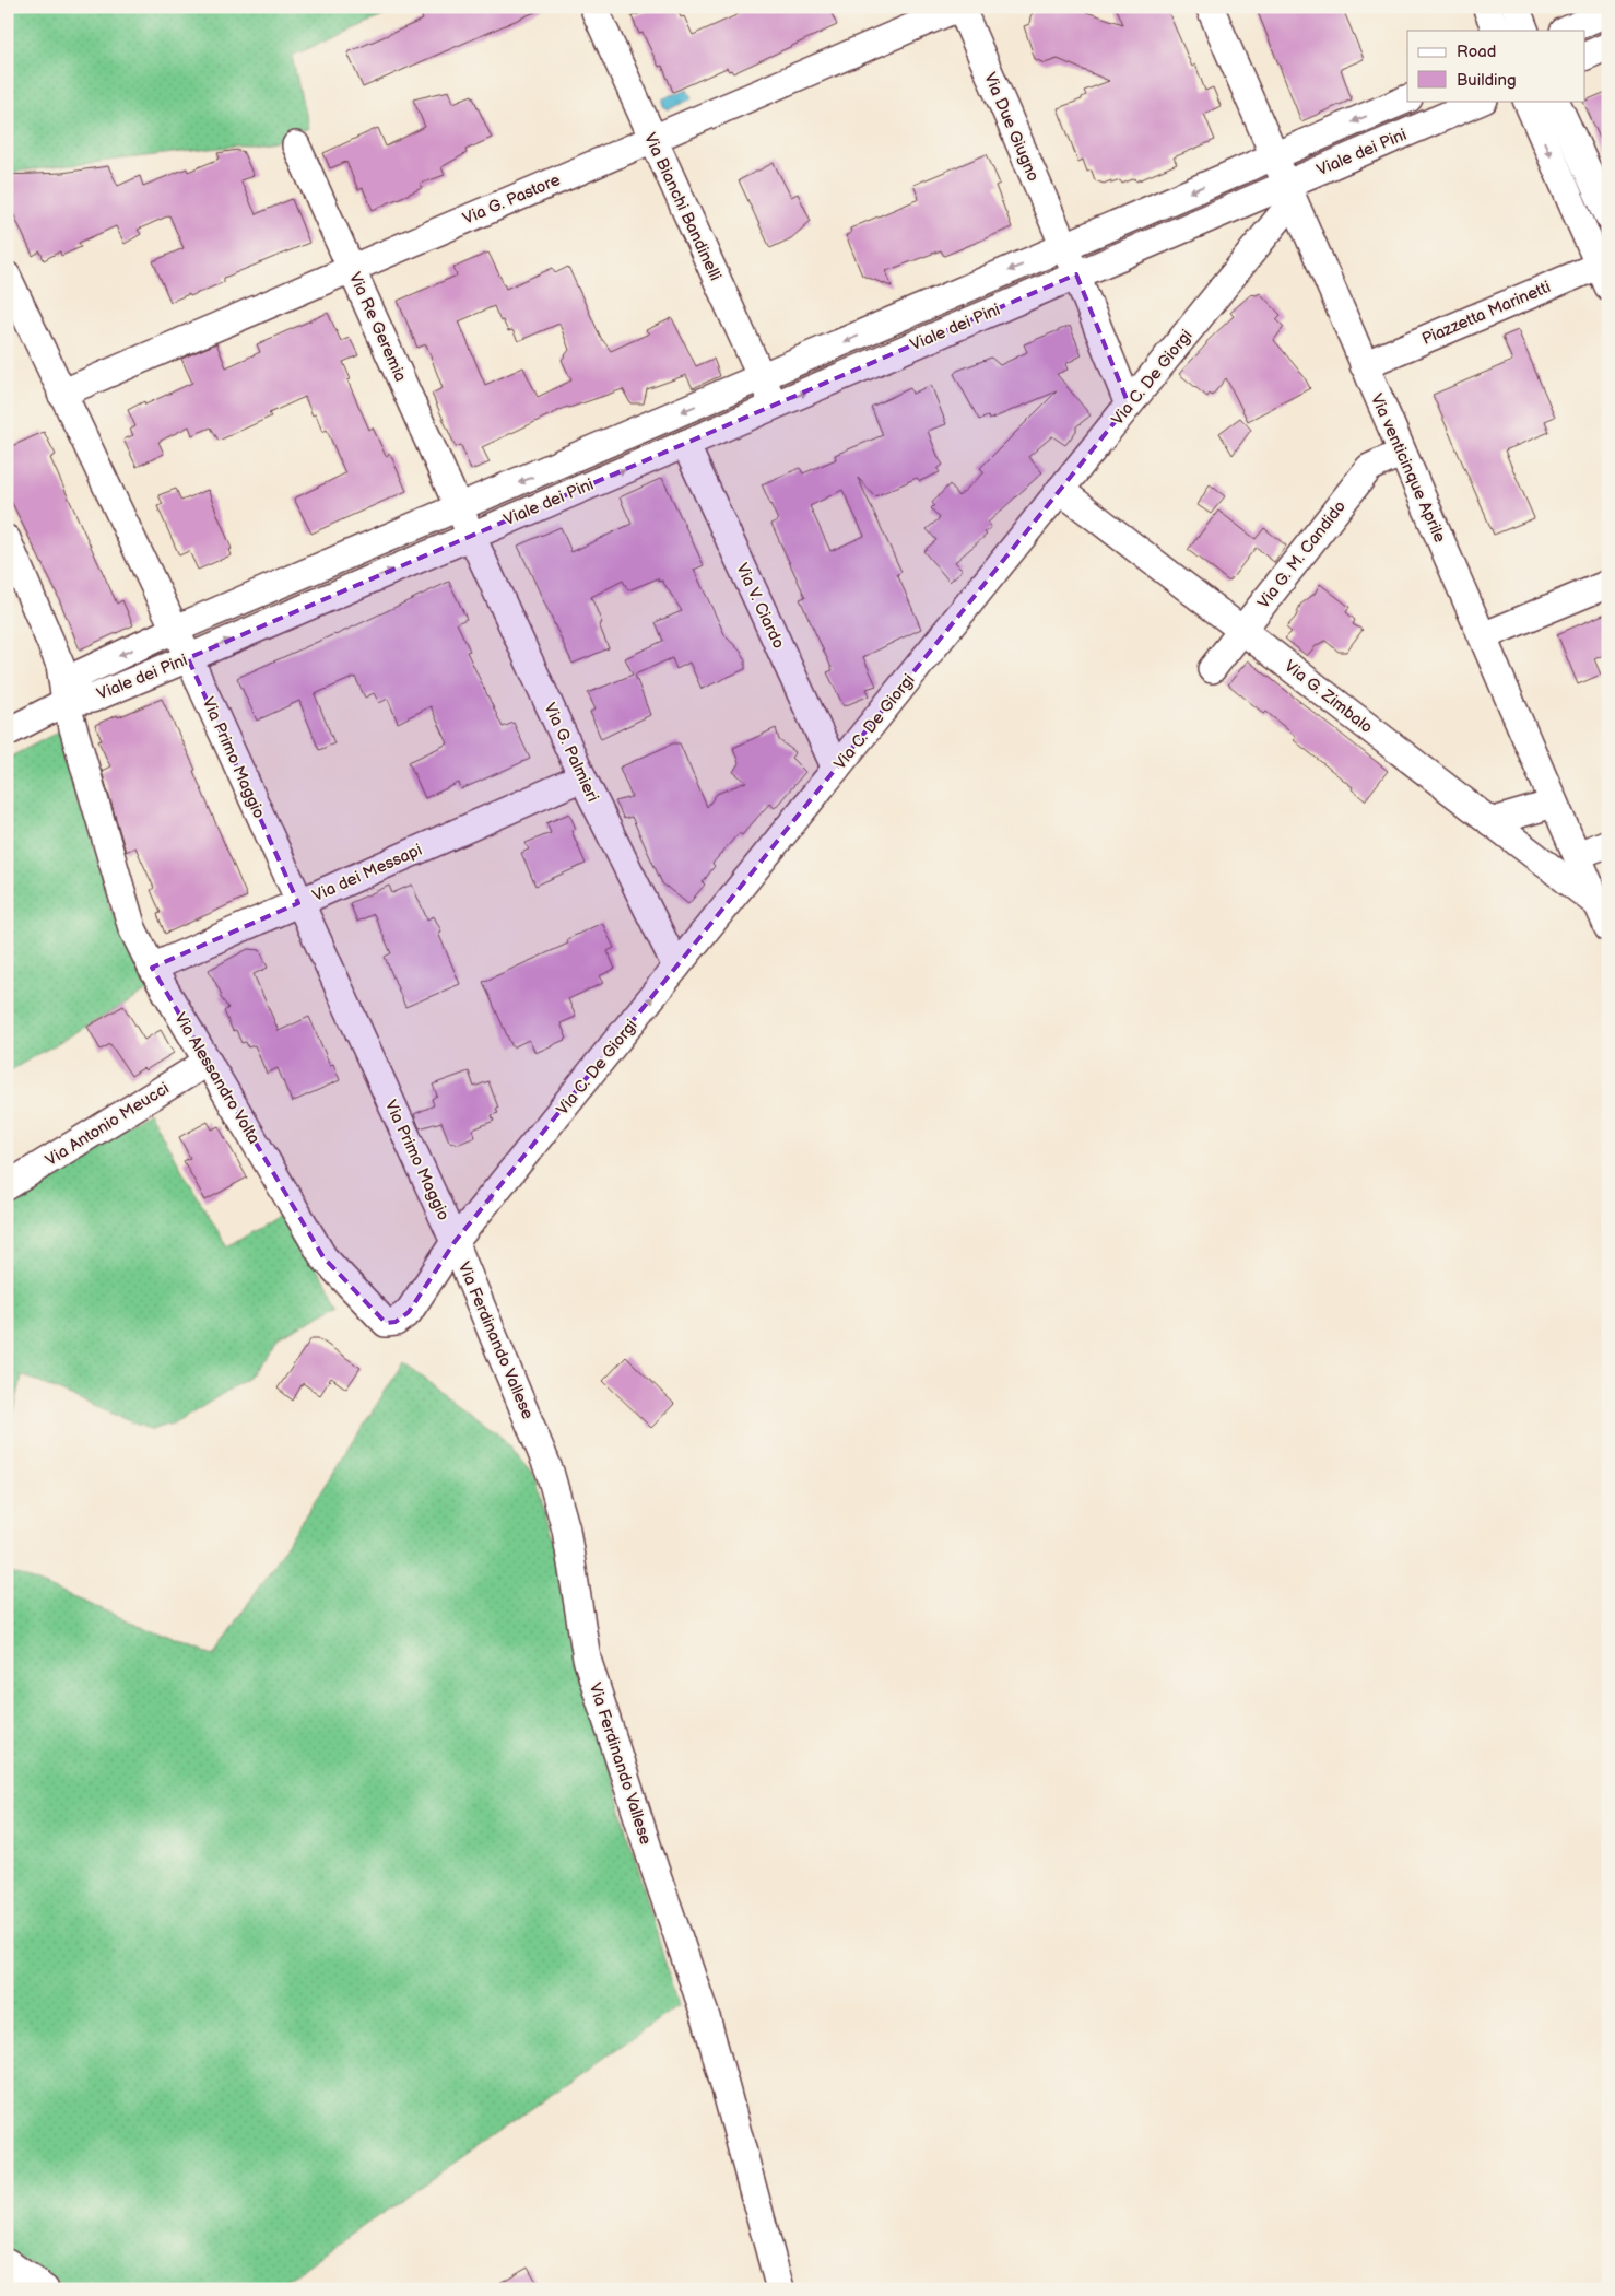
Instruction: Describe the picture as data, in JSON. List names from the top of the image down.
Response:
{
  "streets": {
    "street": [
      "Via Due Giugno",
      "Viale dei Pini",
      "Via G. Pastore",
      "Via Bianchi Bandinelli",
      "Piazzetta Marinetti",
      "Via Re Geremia",
      "Via C. De Giorgi",
      "Via venticinque Aprile",
      "Via G. M. Candido",
      "Via V. Ciardo",
      "Via G. Zimbalo",
      "Via G. Palmieri",
      "Via Primo Maggio",
      "Via dei Messapi",
      "Via Alessandro Volta",
      "Via Antonio Meucci",
      "Via Ferdinando Vallese"
    ]
  },
  "crossings": [
    ["Via Due Giugno", "Viale dei Pini"],
    ["Via Due Giugno", "Via G. Pastore"],
    ["Via Due Giugno", "Via C. De Giorgi"],
    ["Viale dei Pini", "Via Bianchi Bandinelli"],
    ["Viale dei Pini", "Via Re Geremia"],
    ["Viale dei Pini", "Via C. De Giorgi"],
    ["Viale dei Pini", "Via venticinque Aprile"],
    ["Viale dei Pini", "Via V. Ciardo"],
    ["Viale dei Pini", "Via G. Palmieri"],
    ["Viale dei Pini", "Via Primo Maggio"],
    ["Viale dei Pini", "Via Alessandro Volta"],
    ["Via G. Pastore", "Via Bianchi Bandinelli"],
    ["Via G. Pastore", "Via Re Geremia"],
    ["Via G. Pastore", "Via Primo Maggio"],
    ["Piazzetta Marinetti", "Via venticinque Aprile"],
    ["Via Re Geremia", "Via G. Palmieri"],
    ["Via C. De Giorgi", "Via venticinque Aprile"],
    ["Via C. De Giorgi", "Via V. Ciardo"],
    ["Via C. De Giorgi", "Via G. Zimbalo"],
    ["Via C. De Giorgi", "Via G. Palmieri"],
    ["Via C. De Giorgi", "Via Primo Maggio"],
    ["Via C. De Giorgi", "Via Alessandro Volta"],
    ["Via C. De Giorgi", "Via Ferdinando Vallese"],
    ["Via venticinque Aprile", "Via G. M. Candido"],
    ["Via venticinque Aprile", "Via G. Zimbalo"],
    ["Via G. M. Candido", "Via G. Zimbalo"],
    ["Via G. Palmieri", "Via dei Messapi"],
    ["Via Primo Maggio", "Via dei Messapi"],
    ["Via Primo Maggio", "Via Alessandro Volta"],
    ["Via Primo Maggio", "Via Ferdinando Vallese"],
    ["Via dei Messapi", "Via Alessandro Volta"],
    ["Via Alessandro Volta", "Via Antonio Meucci"],
    ["Via Alessandro Volta", "Via Ferdinando Vallese"]
  ],
  "legend": ["Road", "Building"]
}
